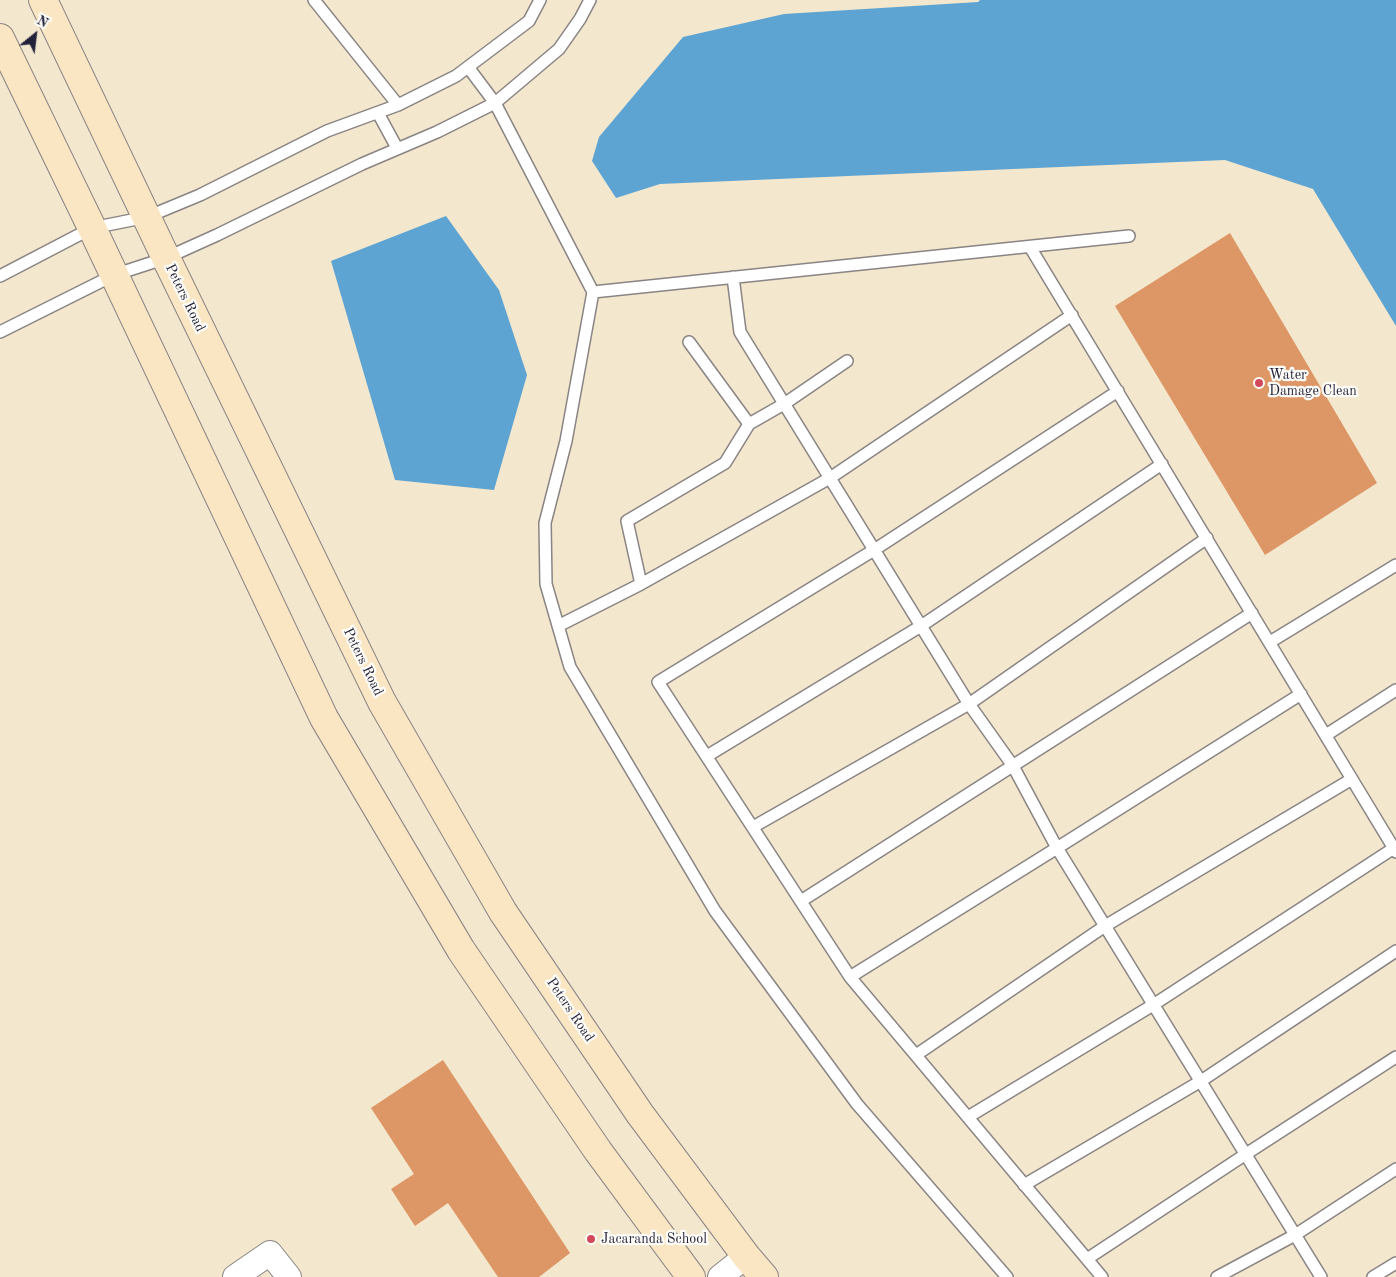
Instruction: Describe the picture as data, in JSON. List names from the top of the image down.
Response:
{
  "streets": {
    "main road": ["Peters Road"]
  },
  "places": ["Water Damage Clean", "Jacaranda School"],
  "north": "top right"
}
